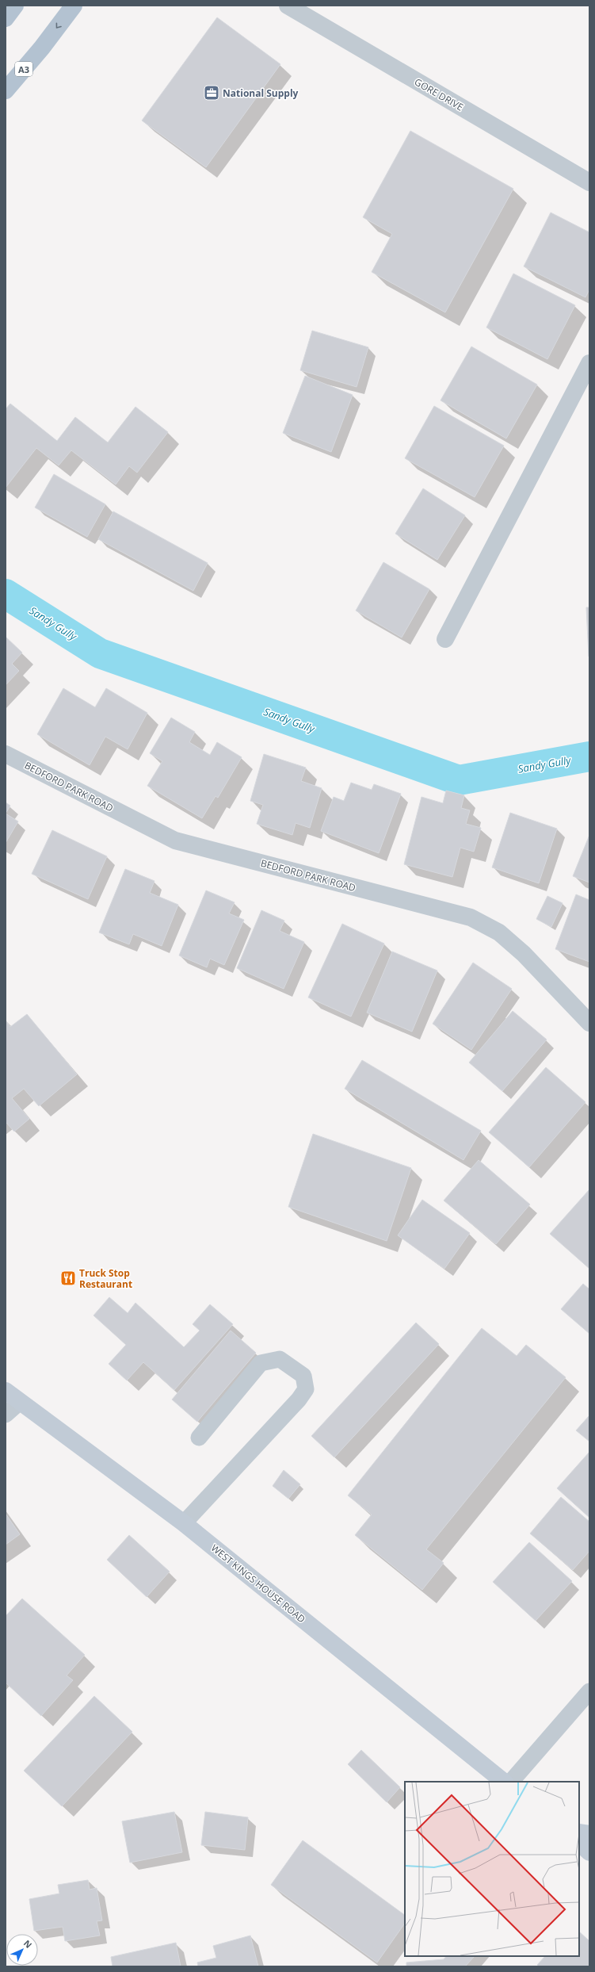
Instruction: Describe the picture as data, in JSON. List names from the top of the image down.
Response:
{
  "streets": {
    "main road": ["A3", "WEST KINGS HOUSE ROAD"],
    "street": ["GORE DRIVE", "BEDFORD PARK ROAD"]
  },
  "water": ["Sandy Gully"],
  "places": {
    "office": ["National Supply"],
    "restaurant": ["Truck Stop Restaurant"]
  },
  "north": "top right"
}
